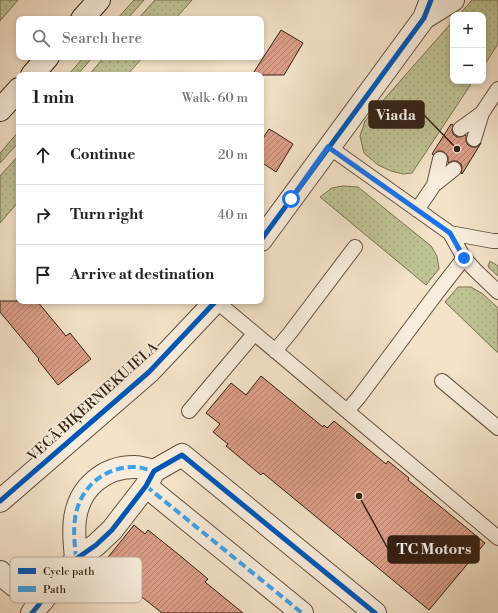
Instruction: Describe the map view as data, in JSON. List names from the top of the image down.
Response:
{
  "streets": {
    "street": ["VECĀ BIĶERNIEKU IELA"]
  },
  "places": ["Viada", "TC Motors"],
  "legend": ["Cycle path", "Path"],
  "page": {
    "map_buttons": ["+", "−"],
    "search": "Search here",
    "heading": ["1 min", "Walk · 60 m"],
    "list": [
      ["Continue", "20 m"],
      ["Turn right", "40 m"],
      "Arrive at destination"
    ]
  }
}
